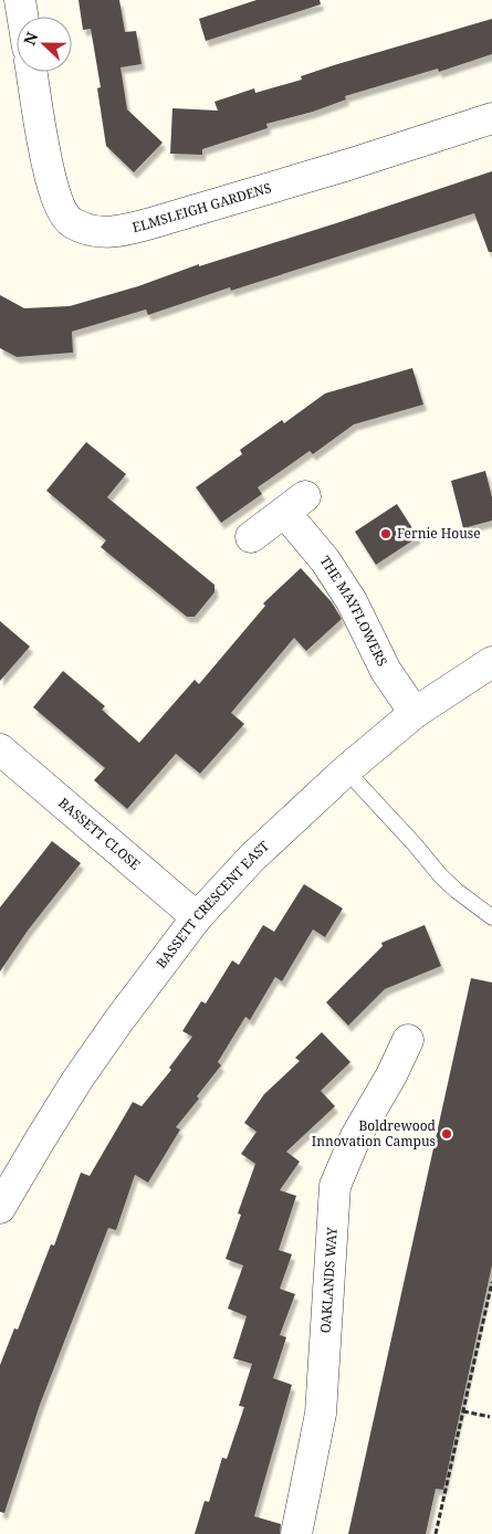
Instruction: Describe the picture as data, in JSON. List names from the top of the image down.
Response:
{
  "streets": {
    "street": [
      "ELMSLEIGH GARDENS",
      "THE MAYFLOWERS",
      "BASSETT CLOSE",
      "BASSETT CRESCENT EAST",
      "OAKLANDS WAY"
    ]
  },
  "crossings": [
    ["THE MAYFLOWERS", "BASSETT CRESCENT EAST"],
    ["BASSETT CLOSE", "BASSETT CRESCENT EAST"]
  ],
  "places": ["Fernie House", "Boldrewood Innovation Campus"],
  "north": "left"
}
